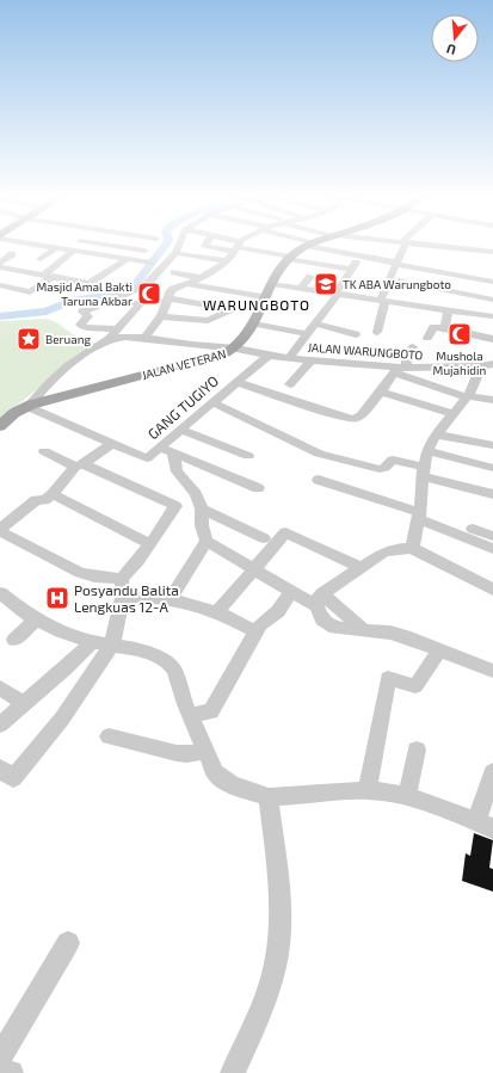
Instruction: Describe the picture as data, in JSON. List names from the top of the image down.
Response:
{
  "streets": {
    "main road": ["JALAN VETERAN"],
    "street": ["JALAN WARUNGBOTO", "GANG TUGIYO"]
  },
  "crossings": [
    ["JALAN WARUNGBOTO", "JALAN VETERAN"],
    ["JALAN WARUNGBOTO", "GANG TUGIYO"]
  ],
  "districts": ["WARUNGBOTO"],
  "places": {
    "school or university": ["TK ABA Warungboto"],
    "mosque": ["Masjid Amal Bakti Taruna Akbar", "Mushola Mujahidin"],
    "place": ["Beruang"],
    "hospital": ["Posyandu Balita Lengkuas 12-A"]
  },
  "north": "bottom"
}
